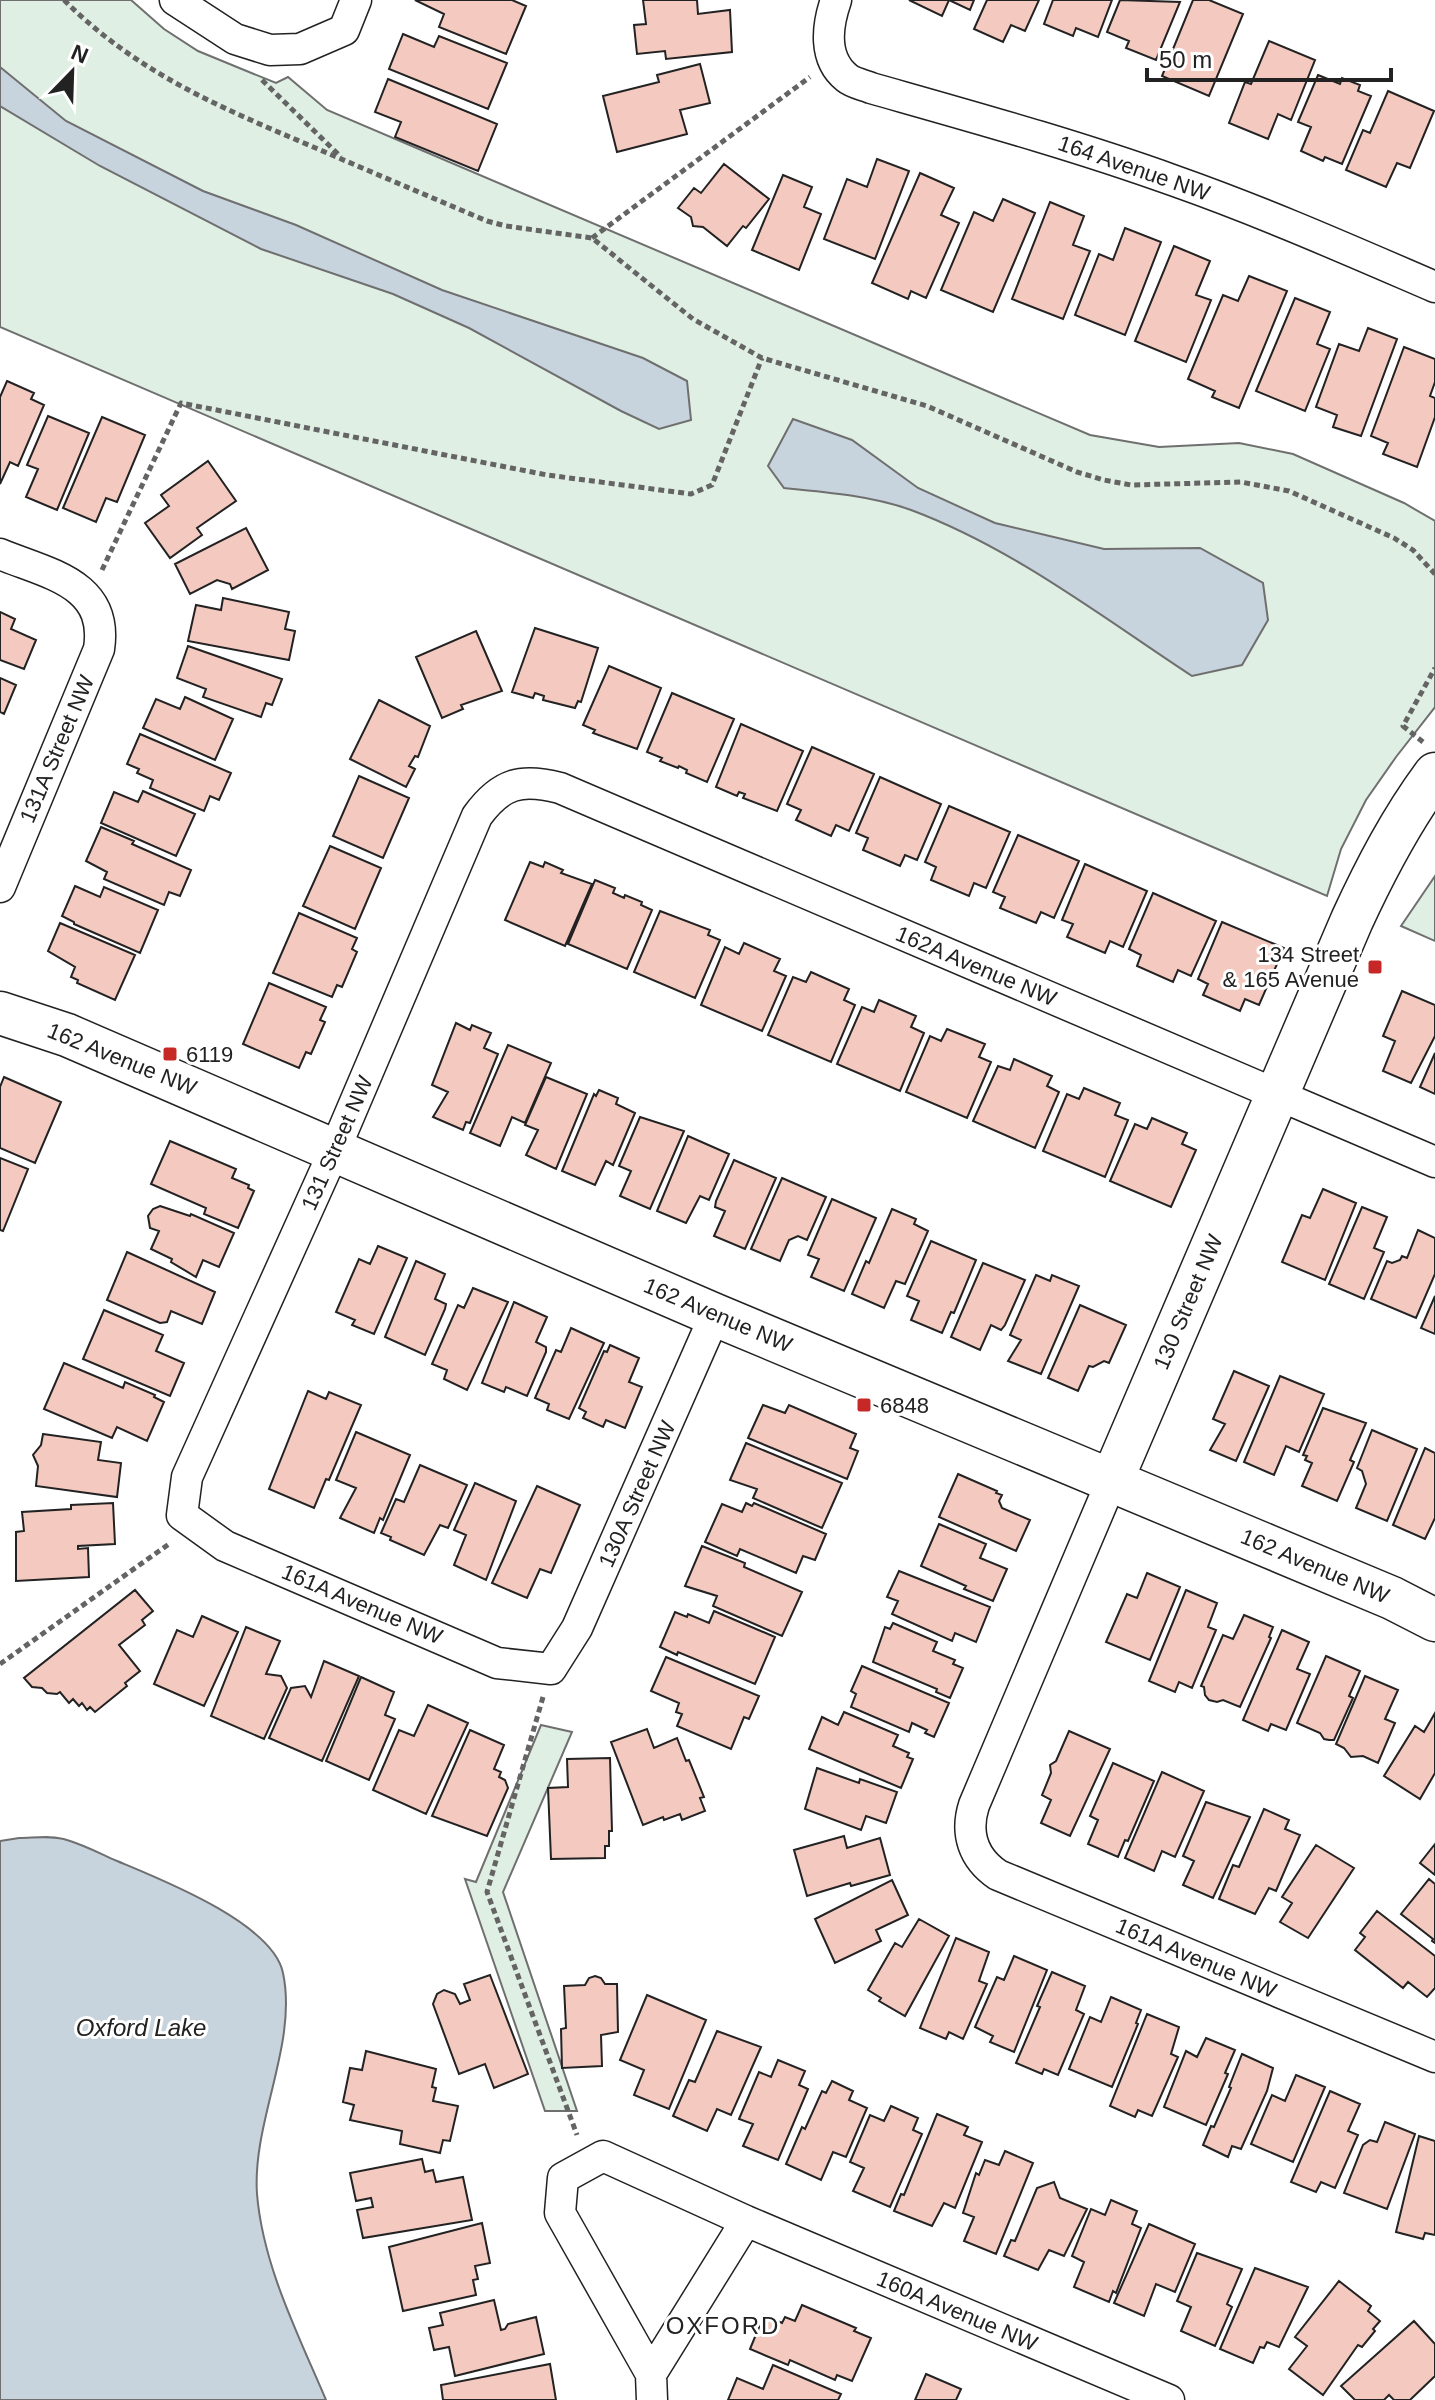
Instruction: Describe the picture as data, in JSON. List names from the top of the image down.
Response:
{
  "streets": {
    "street": [
      "164 Avenue NW",
      "131A Street NW",
      "162A Avenue NW",
      "162 Avenue NW",
      "131 Street NW",
      "130 Street NW",
      "130A Street NW",
      "161A Avenue NW",
      "160A Avenue NW"
    ]
  },
  "crossings": [
    ["162A Avenue NW", "131 Street NW"],
    ["162A Avenue NW", "130 Street NW"],
    ["162 Avenue NW", "131 Street NW"],
    ["162 Avenue NW", "130 Street NW"],
    ["162 Avenue NW", "130A Street NW"],
    ["131 Street NW", "161A Avenue NW"],
    ["130 Street NW", "161A Avenue NW"],
    ["130A Street NW", "161A Avenue NW"]
  ],
  "districts": ["OXFORD"],
  "water": ["Oxford Lake"],
  "places": {
    "transit": ["134 Street & 165 Avenue", "6119", "6848"]
  },
  "scale_bar": "50 m",
  "north": "top right"
}
